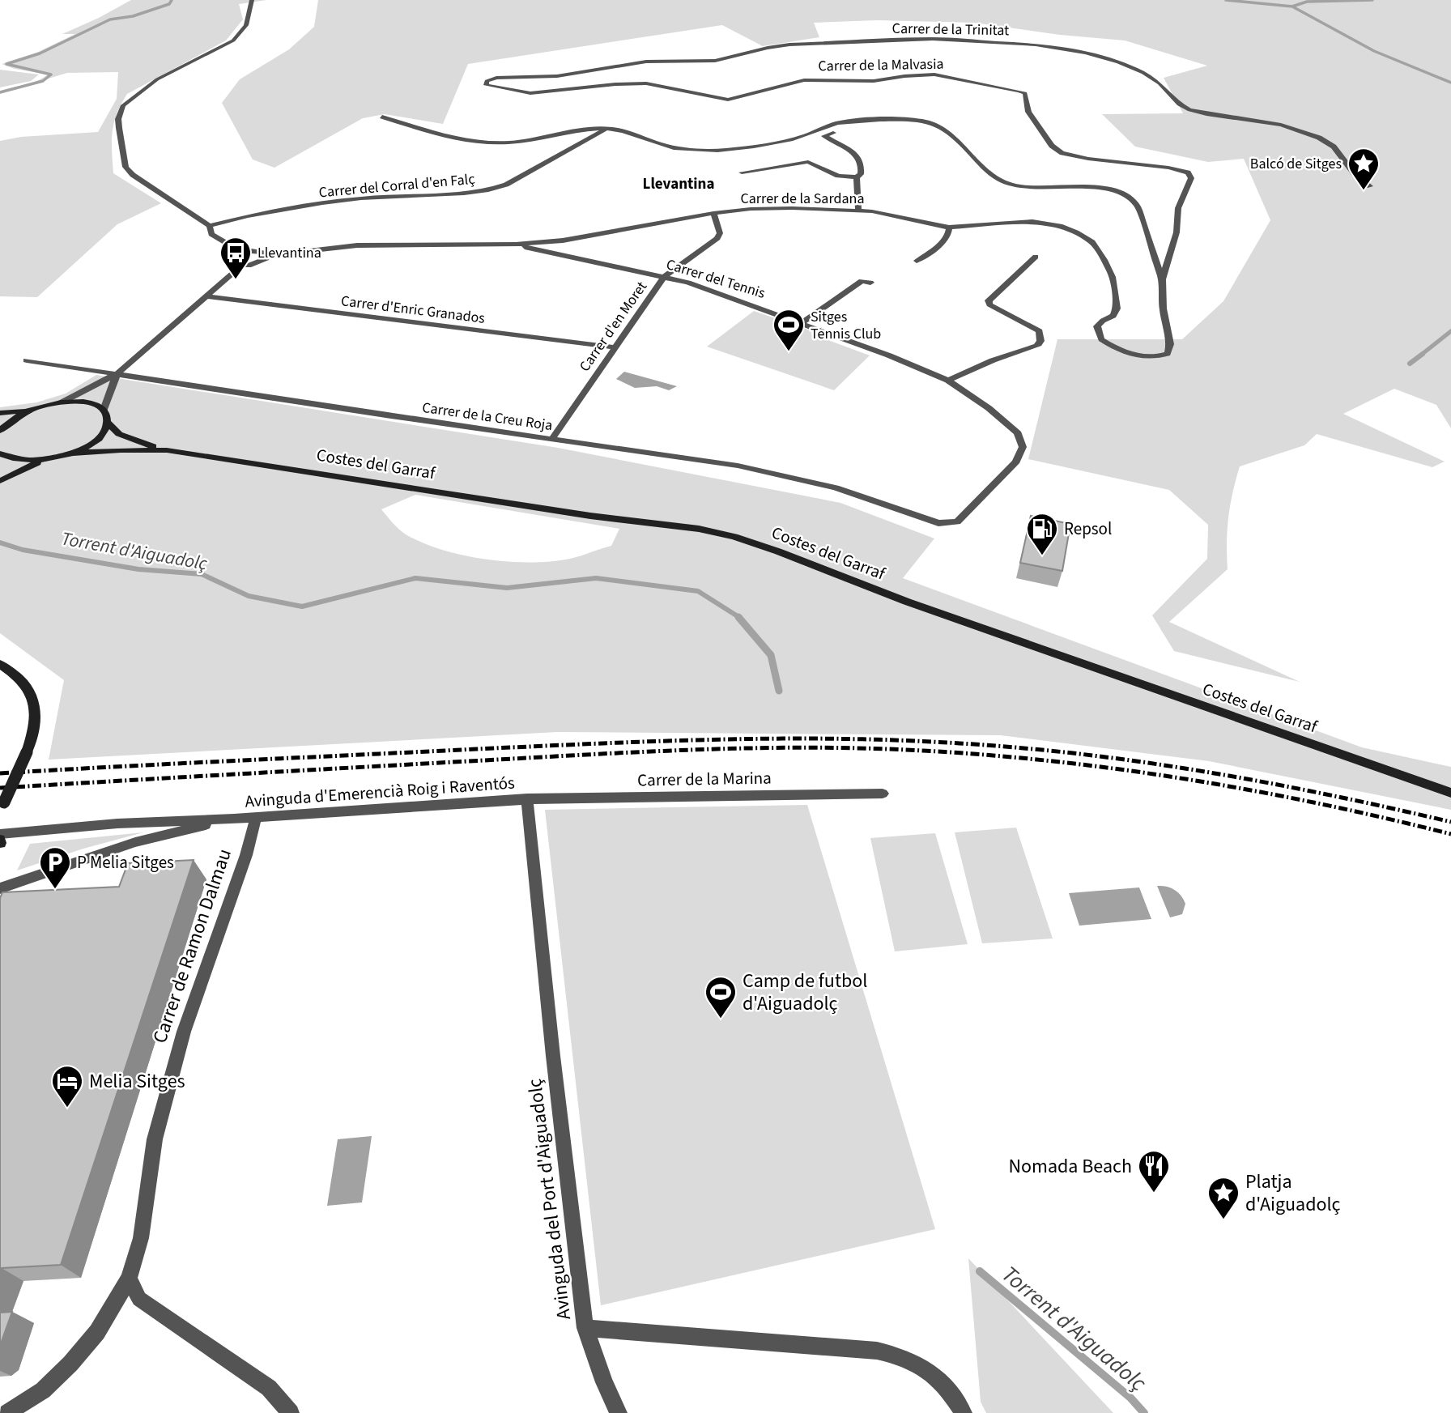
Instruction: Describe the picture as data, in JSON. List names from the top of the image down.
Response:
{
  "streets": {
    "main road": ["Costes del Garraf"],
    "street": [
      "Carrer de la Trinitat",
      "Carrer de la Malvasia",
      "Carrer del Corral d'en Falç",
      "Carrer de la Sardana",
      "Carrer del Tennis",
      "Carrer d'Enric Granados",
      "Carrer d'en Moret",
      "Carrer de la Creu Roja",
      "Carrer de la Marina",
      "Avinguda d'Emerencià Roig i Raventós",
      "Carrer de Ramon Dalmau",
      "Avinguda del Port d'Aiguadolç"
    ]
  },
  "crossings": [
    ["Carrer de la Trinitat", "Carrer de la Malvasia"],
    ["Carrer de la Malvasia", "Carrer de la Sardana"],
    ["Carrer de la Sardana", "Carrer del Tennis"],
    ["Carrer de la Sardana", "Carrer d'en Moret"],
    ["Carrer del Tennis", "Carrer d'en Moret"],
    ["Carrer del Tennis", "Carrer de la Creu Roja"],
    ["Carrer d'Enric Granados", "Carrer d'en Moret"],
    ["Carrer d'en Moret", "Carrer de la Creu Roja"],
    ["Carrer de la Marina", "Avinguda d'Emerencià Roig i Raventós"],
    ["Carrer de la Marina", "Avinguda del Port d'Aiguadolç"],
    ["Avinguda d'Emerencià Roig i Raventós", "Carrer de Ramon Dalmau"],
    ["Avinguda d'Emerencià Roig i Raventós", "Avinguda del Port d'Aiguadolç"]
  ],
  "districts": ["Llevantina"],
  "water": ["Torrent d'Aiguadolç"],
  "places": {
    "place": ["Balcó de Sitges", "Platja d'Aiguadolç"],
    "bus stop": ["Llevantina"],
    "sports": ["Sitges Tennis Club", "Camp de futbol d'Aiguadolç"],
    "fuel station": ["Repsol"],
    "parking": ["P Melia Sitges"],
    "hotel": ["Melia Sitges"],
    "restaurant": ["Nomada Beach"]
  }
}
